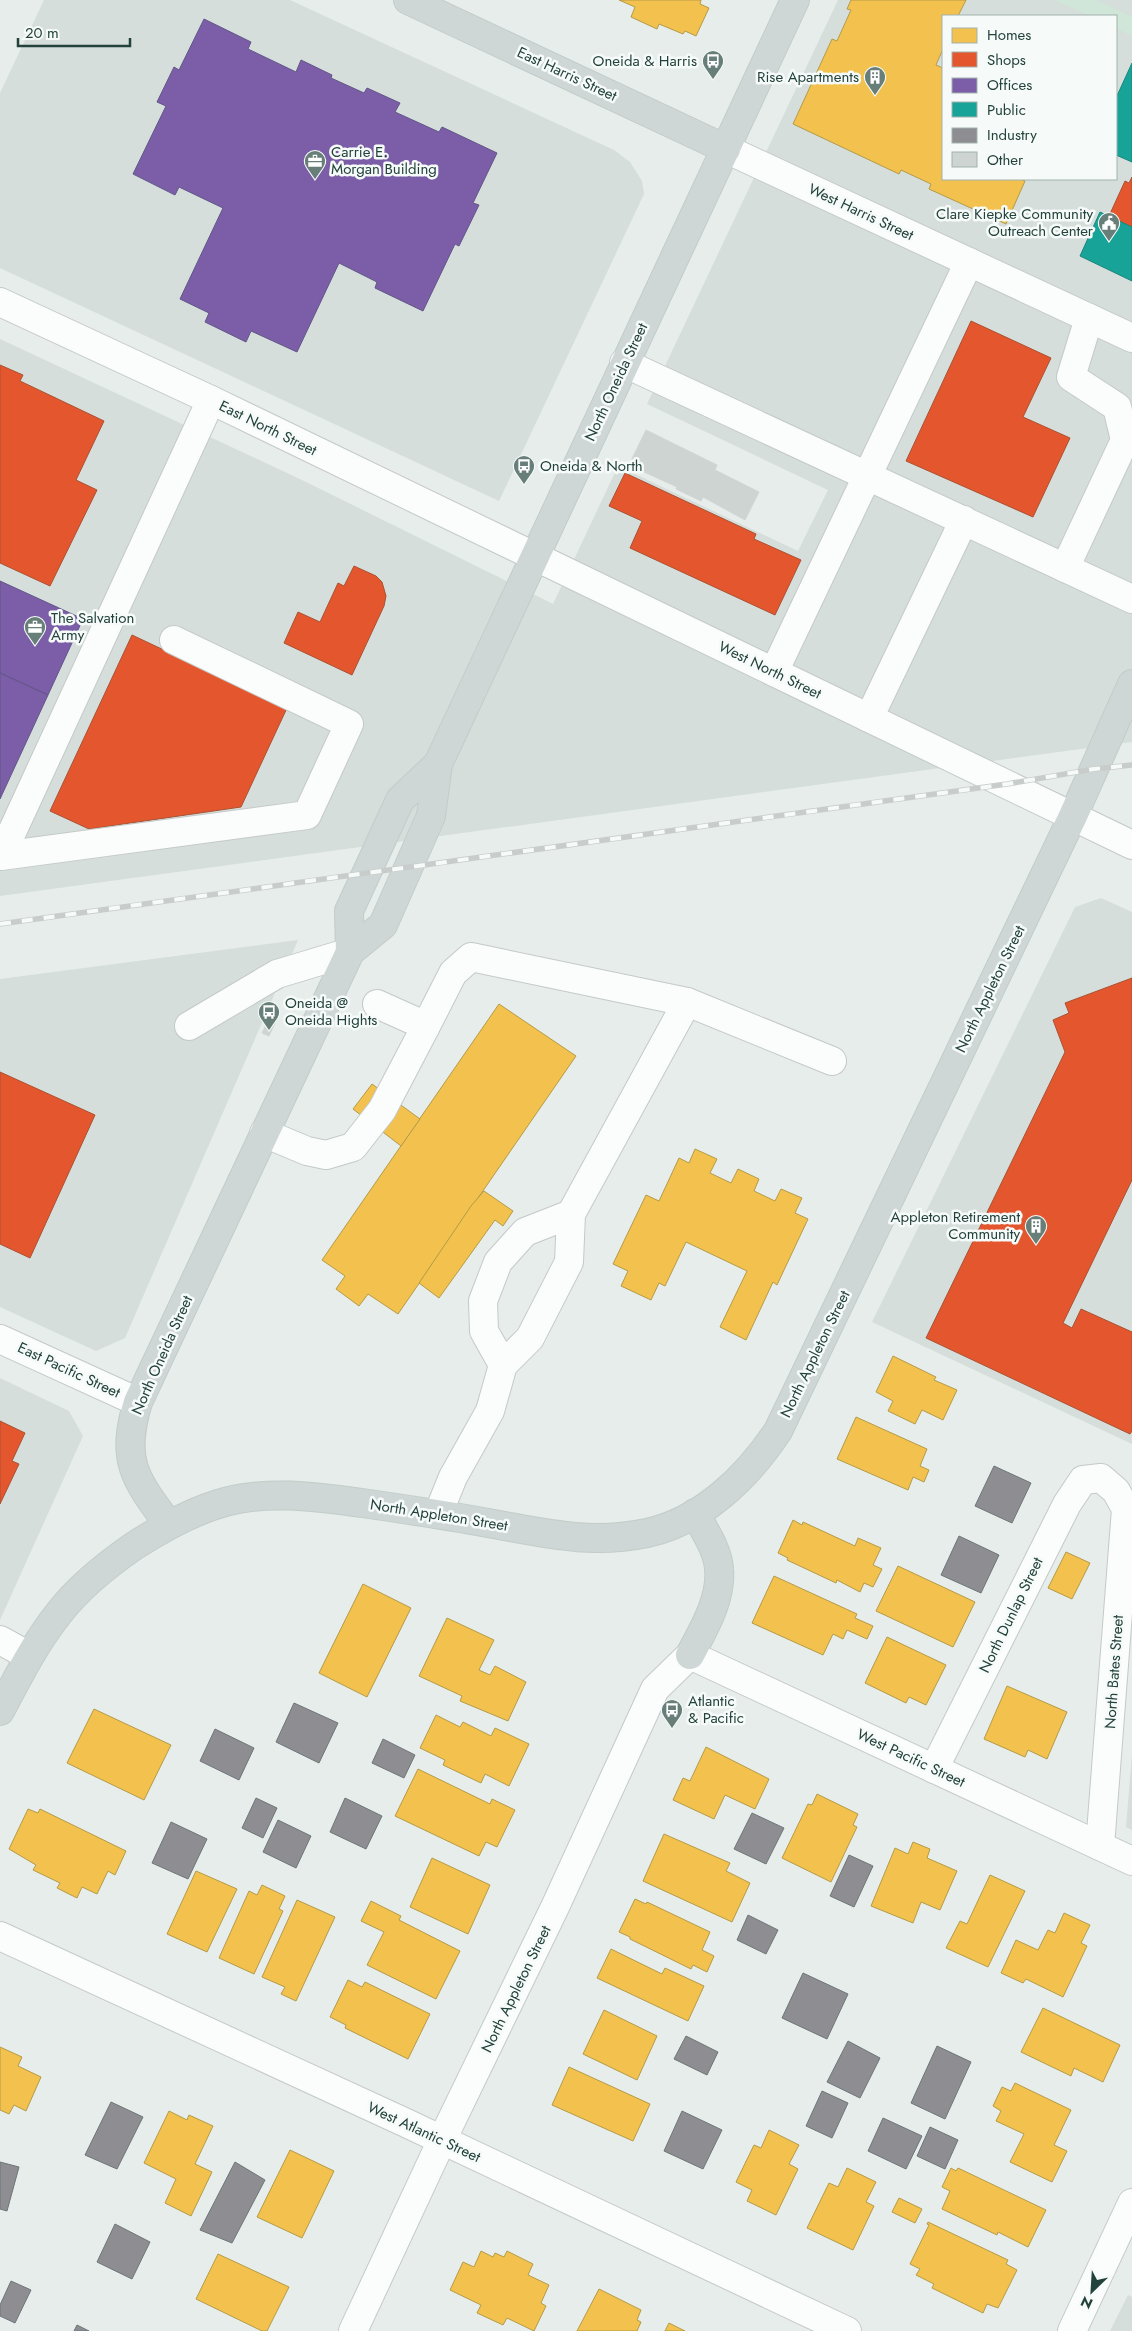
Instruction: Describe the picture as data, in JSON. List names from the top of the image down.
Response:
{
  "streets": {
    "main road": ["East Harris Street", "North Oneida Street", "North Appleton Street"],
    "street": [
      "West Harris Street",
      "East North Street",
      "West North Street",
      "East Pacific Street",
      "North Dunlap Street",
      "North Bates Street",
      "West Pacific Street",
      "West Atlantic Street"
    ]
  },
  "crossings": [
    ["East Harris Street", "West Harris Street"],
    ["East Harris Street", "North Oneida Street"],
    ["West Harris Street", "North Oneida Street"],
    ["North Oneida Street", "East North Street"],
    ["North Oneida Street", "West North Street"],
    ["North Oneida Street", "North Appleton Street"],
    ["North Oneida Street", "East Pacific Street"],
    ["East North Street", "West North Street"],
    ["West North Street", "North Appleton Street"],
    ["North Appleton Street", "West Pacific Street"],
    ["North Appleton Street", "West Atlantic Street"],
    ["North Dunlap Street", "North Bates Street"],
    ["North Dunlap Street", "West Pacific Street"],
    ["North Bates Street", "West Pacific Street"]
  ],
  "places": {
    "bus stop": [
      "Oneida & Harris",
      "Oneida & North",
      "Oneida @ Oneida Hights",
      "Atlantic & Pacific"
    ],
    "building": ["Rise Apartments", "Appleton Retirement Community"],
    "office": ["Carrie E. Morgan Building", "The Salvation Army"],
    "public building": ["Clare Kiepke Community Outreach Center"]
  },
  "legend": [
    "Homes",
    "Shops",
    "Offices",
    "Public",
    "Industry",
    "Other"
  ],
  "scale_bar": "20 m",
  "north": "bottom left"
}
